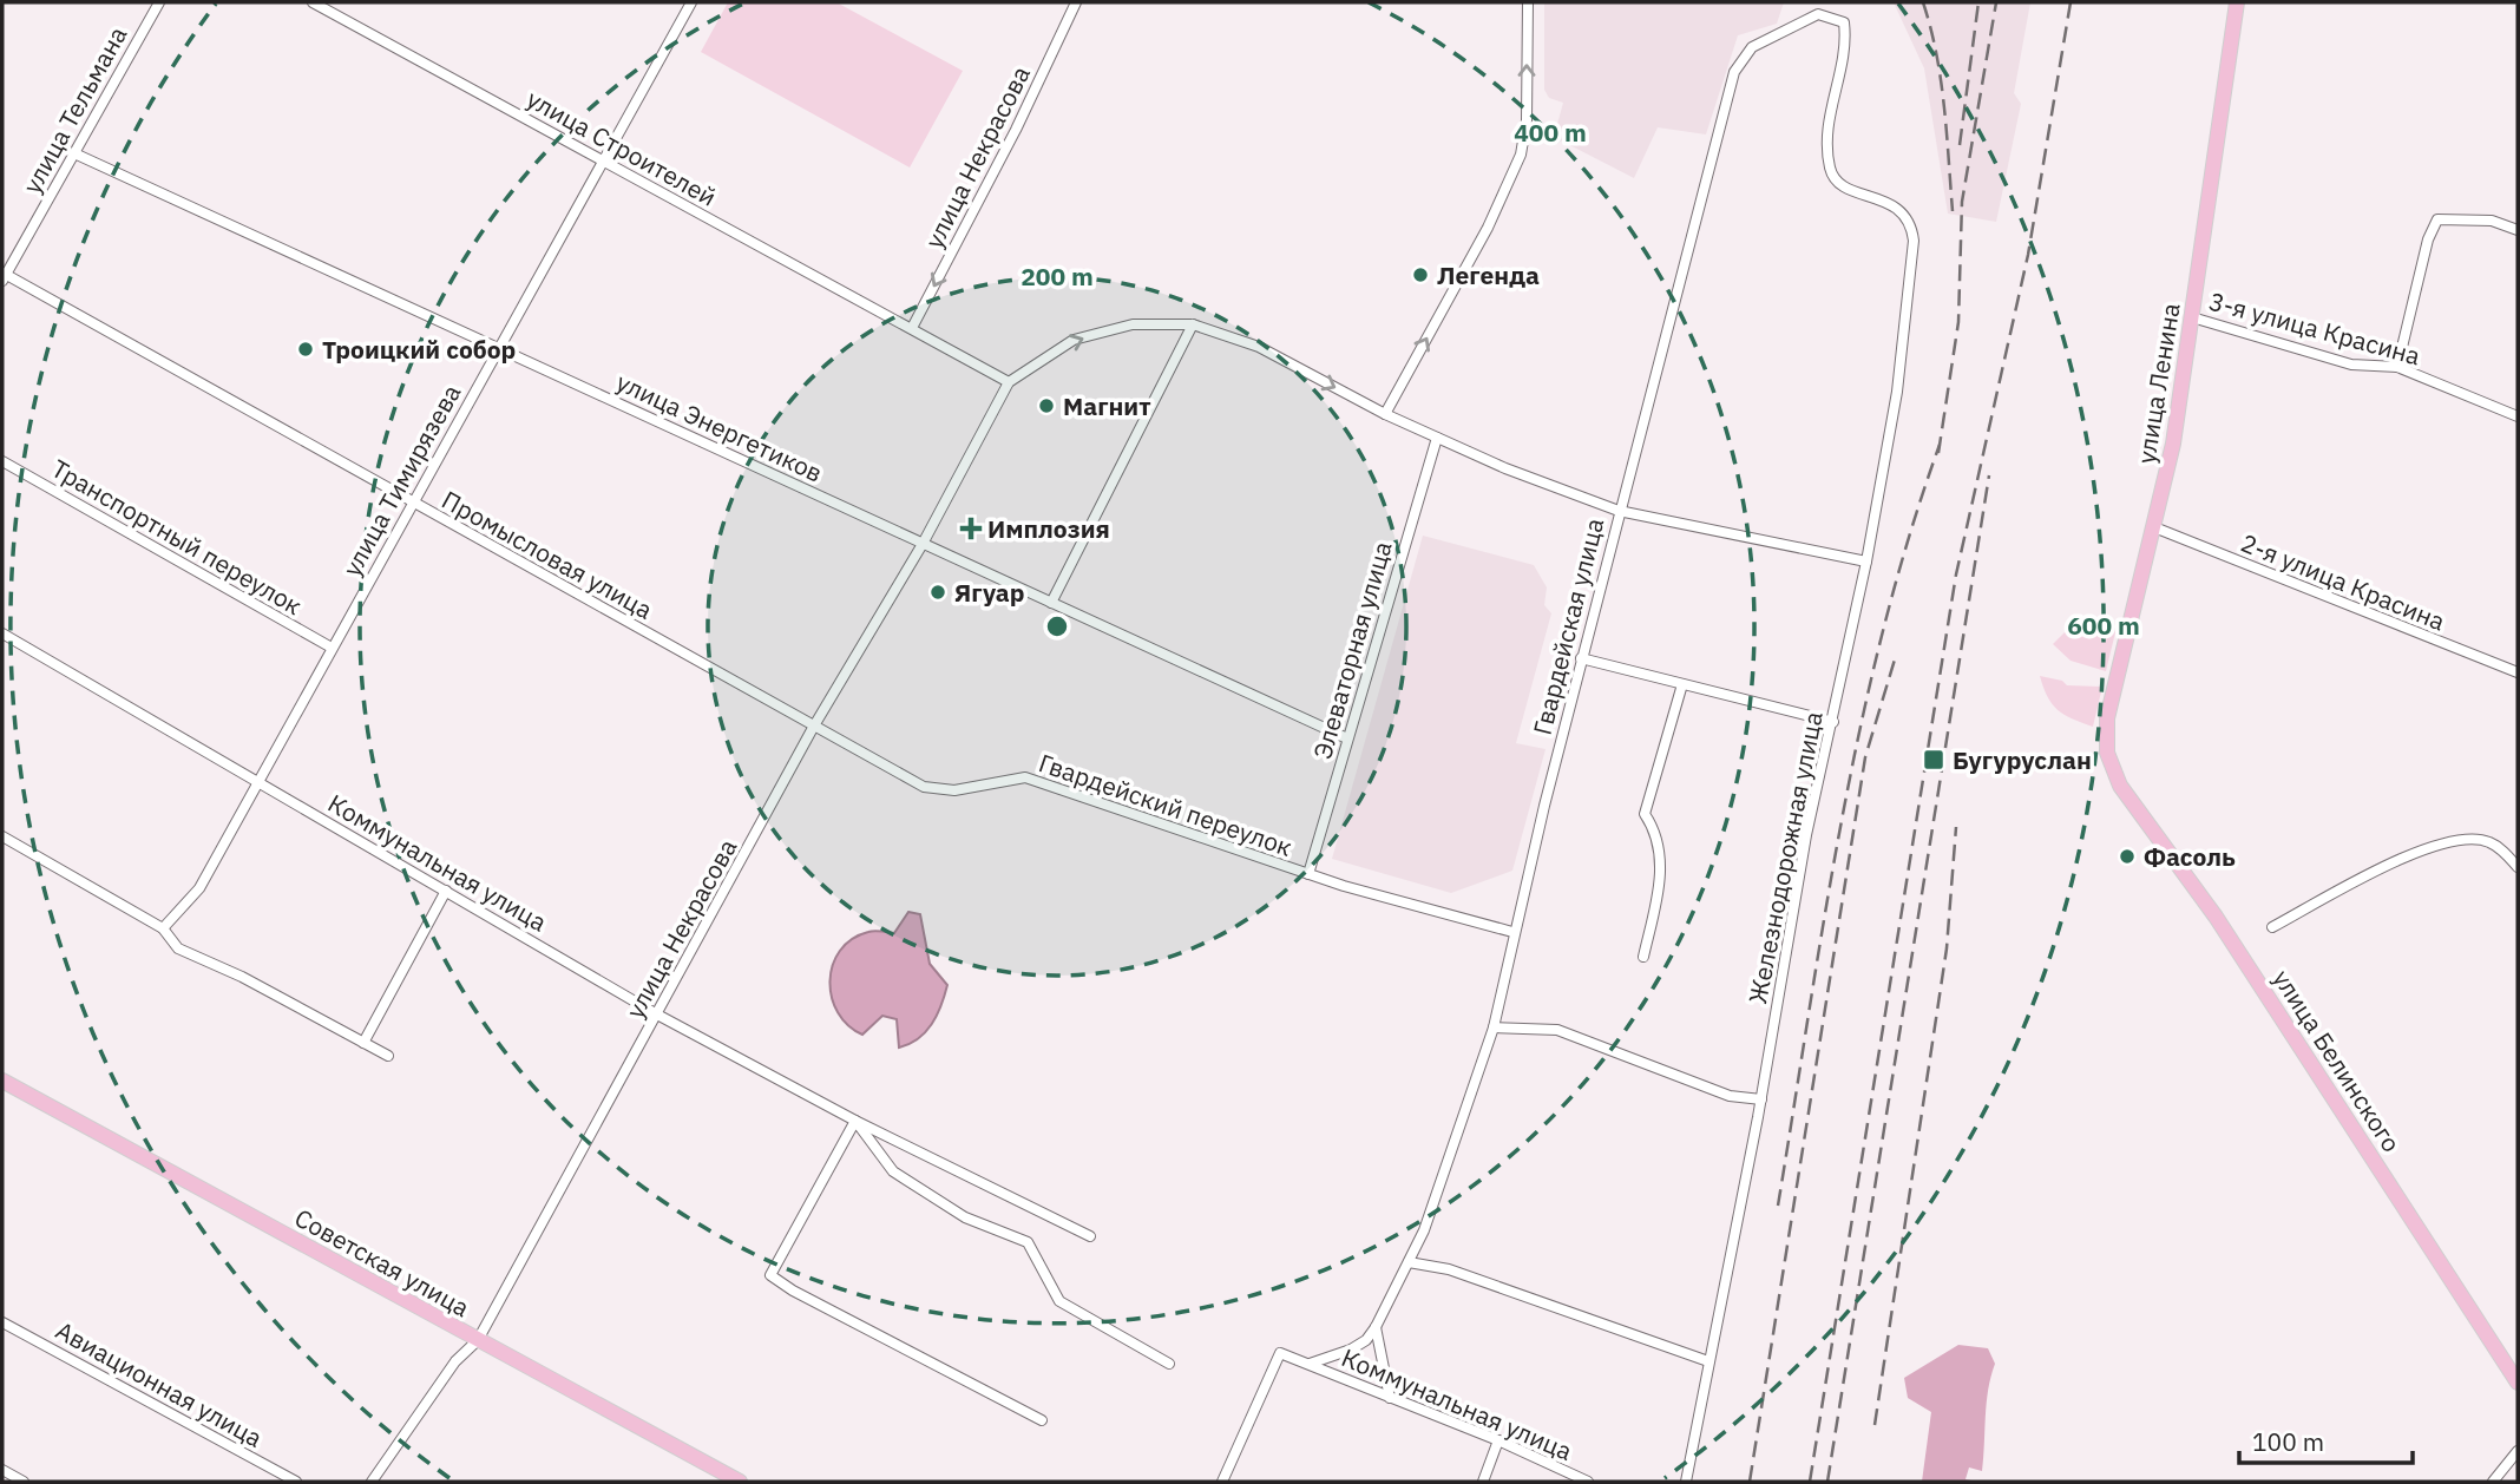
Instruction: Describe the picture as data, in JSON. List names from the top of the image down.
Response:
{
  "streets": {
    "main road": ["улица Ленина", "улица Белинского", "Советская улица"],
    "street": [
      "улица Тельмана",
      "улица Строителей",
      "улица Некрасова",
      "3-я улица Красина",
      "улица Энергетиков",
      "улица Тимирязева",
      "Транспортный переулок",
      "Промысловая улица",
      "2-я улица Красина",
      "Гвардейская улица",
      "Элеваторная улица",
      "Гвардейский переулок",
      "Железнодорожная улица",
      "Коммунальная улица",
      "Авиационная улица"
    ]
  },
  "crossings": [
    ["улица Тельмана", "улица Энергетиков"],
    ["улица Тельмана", "Промысловая улица"],
    ["улица Строителей", "улица Некрасова"],
    ["улица Строителей", "улица Тимирязева"],
    ["улица Некрасова", "улица Энергетиков"],
    ["улица Некрасова", "Промысловая улица"],
    ["улица Некрасова", "Гвардейский переулок"],
    ["улица Некрасова", "Коммунальная улица"],
    ["улица Некрасова", "Советская улица"],
    ["3-я улица Красина", "улица Ленина"],
    ["улица Ленина", "2-я улица Красина"],
    ["улица Ленина", "улица Белинского"],
    ["улица Энергетиков", "улица Тимирязева"],
    ["улица Энергетиков", "Элеваторная улица"],
    ["улица Тимирязева", "Транспортный переулок"],
    ["улица Тимирязева", "Промысловая улица"],
    ["улица Тимирязева", "Коммунальная улица"],
    ["Промысловая улица", "Гвардейский переулок"],
    ["Гвардейская улица", "Гвардейский переулок"],
    ["Гвардейская улица", "Железнодорожная улица"],
    ["Гвардейская улица", "Коммунальная улица"],
    ["Элеваторная улица", "Гвардейский переулок"]
  ],
  "places": {
    "other": [
      "Легенда",
      "Троицкий собор",
      "Магнит",
      "Ягуар",
      "Фасоль"
    ],
    "health": ["Имплозия"],
    "transit": ["Бугуруслан"]
  },
  "scale_bar": "100 m",
  "rings": ["400 m", "200 m", "600 m"]
}
